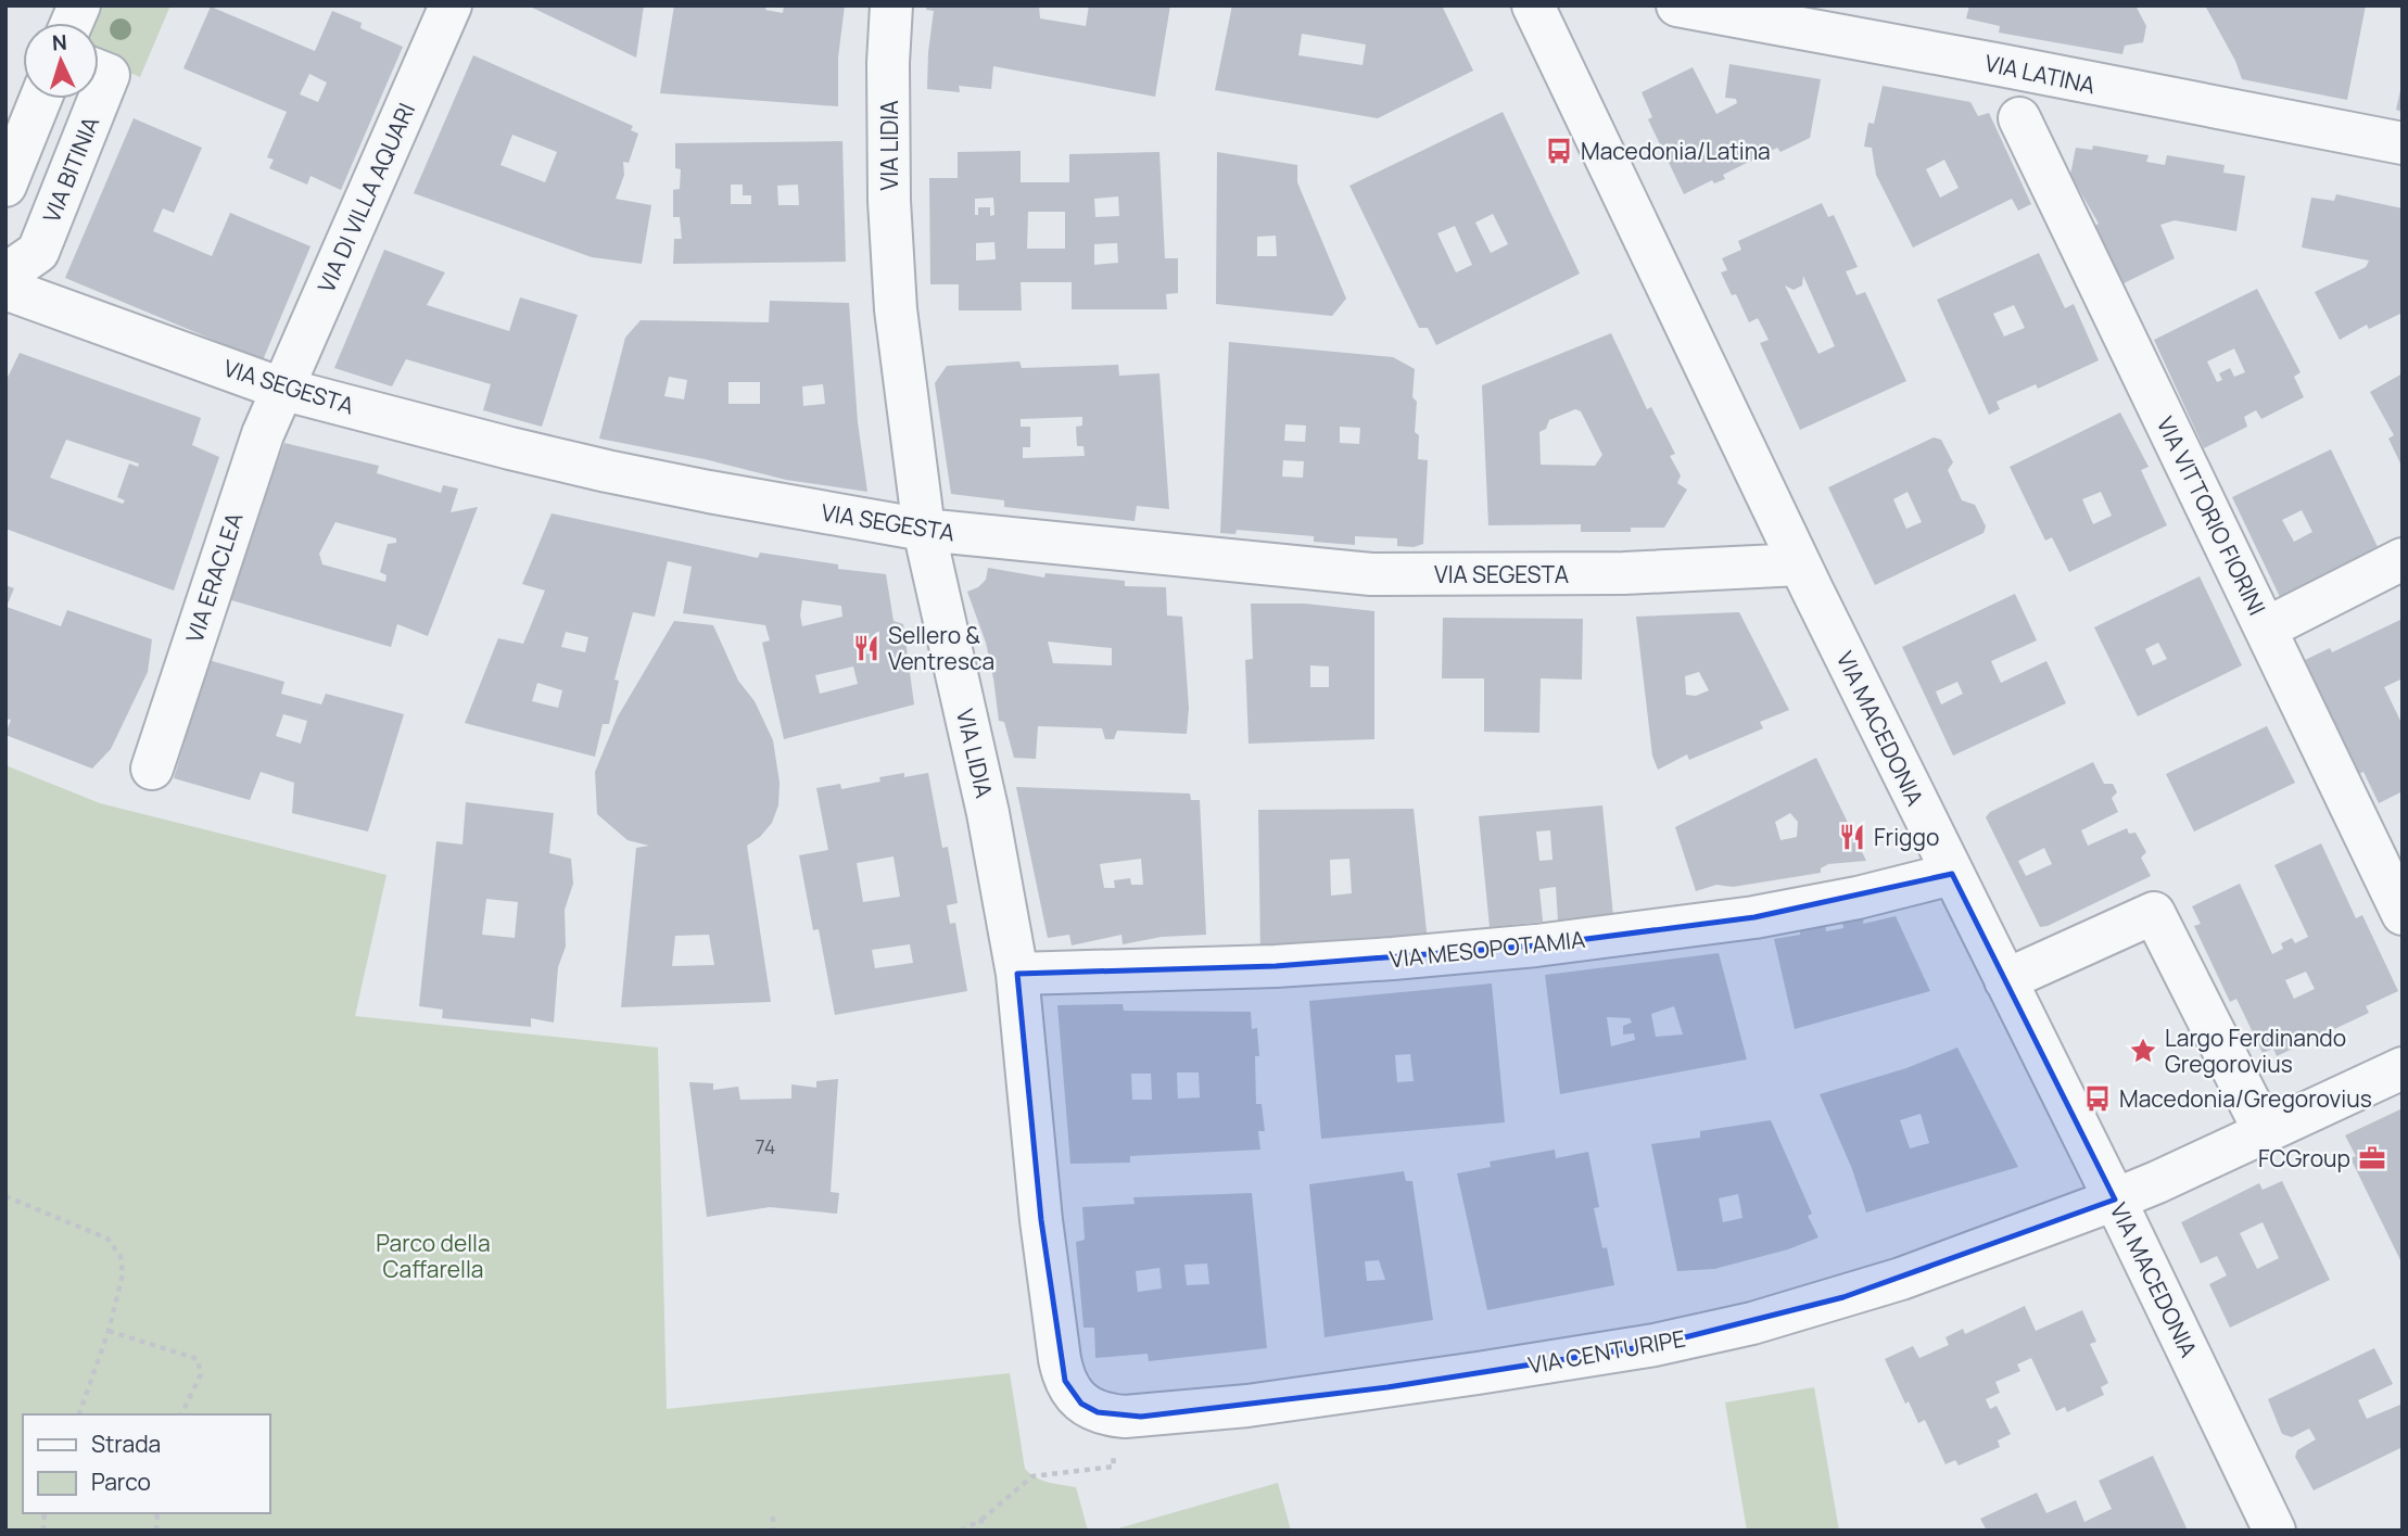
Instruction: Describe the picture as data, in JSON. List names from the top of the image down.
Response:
{
  "streets": {
    "street": [
      "VIA LATINA",
      "VIA LIDIA",
      "VIA BITINIA",
      "VIA DI VILLA AQUARI",
      "VIA SEGESTA",
      "VIA VITTORIO FIORINI",
      "VIA ERACLEA",
      "VIA MACEDONIA",
      "VIA MESOPOTAMIA",
      "VIA CENTURIPE"
    ]
  },
  "crossings": [
    ["VIA LIDIA", "VIA SEGESTA"],
    ["VIA LIDIA", "VIA MESOPOTAMIA"],
    ["VIA LIDIA", "VIA CENTURIPE"],
    ["VIA DI VILLA AQUARI", "VIA SEGESTA"],
    ["VIA DI VILLA AQUARI", "VIA ERACLEA"],
    ["VIA SEGESTA", "VIA ERACLEA"],
    ["VIA SEGESTA", "VIA MACEDONIA"],
    ["VIA MACEDONIA", "VIA MESOPOTAMIA"],
    ["VIA MACEDONIA", "VIA CENTURIPE"]
  ],
  "parks": ["Parco della Caffarella"],
  "places": {
    "bus stop": ["Macedonia/Latina", "Macedonia/Gregorovius"],
    "restaurant": ["Sellero & Ventresca", "Friggo"],
    "place": ["Largo Ferdinando Gregorovius"],
    "office": ["FCGroup"]
  },
  "house_numbers": ["74"],
  "legend": ["Strada", "Parco"],
  "north": "top"
}
